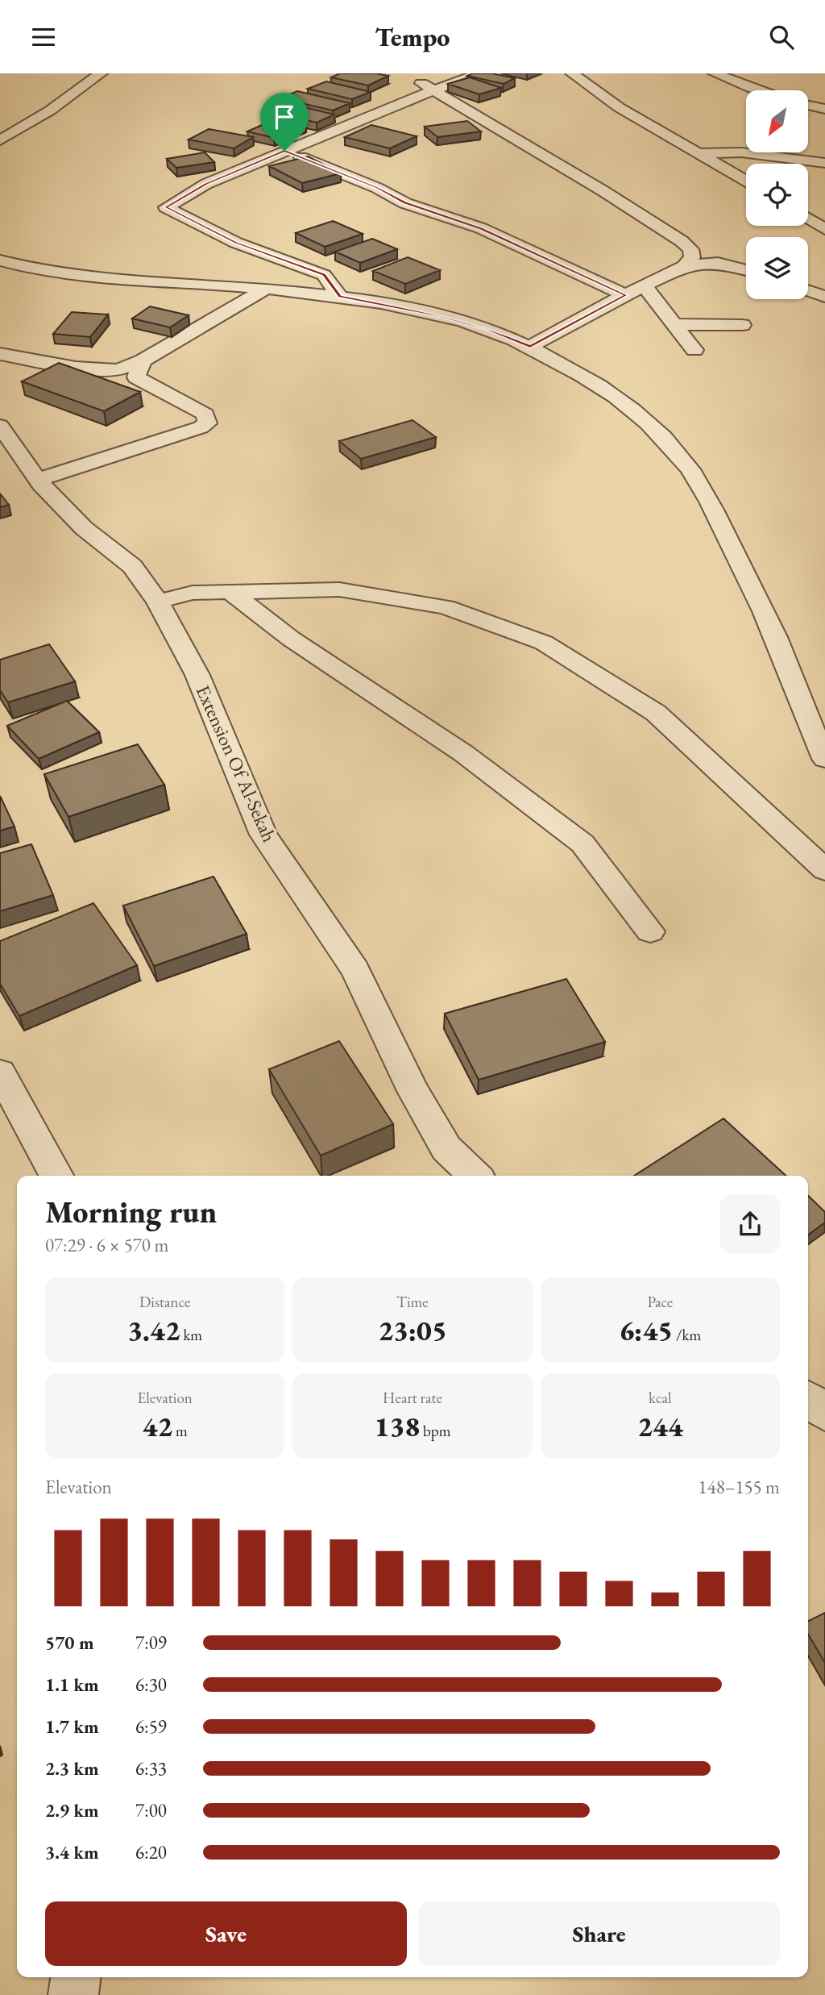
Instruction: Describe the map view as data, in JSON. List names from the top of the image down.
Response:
{
  "streets": {
    "street": ["Extension Of Al-Sekah"]
  },
  "north": "bottom left",
  "page": {
    "header": "Tempo",
    "heading": ["Morning run", "07:29 · 6 × 570 m"],
    "stats": [
      ["Distance", "3.42 km"],
      ["Time", "23:05"],
      ["Pace", "6:45 /km"],
      ["Elevation", "42 m"],
      ["Heart rate", "138 bpm"],
      ["kcal", "244"]
    ],
    "chart": ["Elevation", "148–155 m"],
    "list": [
      {
        "name": "570 m",
        "note": "7:09"
      },
      {
        "name": "1.1 km",
        "note": "6:30"
      },
      {
        "name": "1.7 km",
        "note": "6:59"
      },
      {
        "name": "2.3 km",
        "note": "6:33"
      },
      {
        "name": "2.9 km",
        "note": "7:00"
      },
      {
        "name": "3.4 km",
        "note": "6:20"
      }
    ],
    "buttons": ["Save", "Share"]
  }
}
